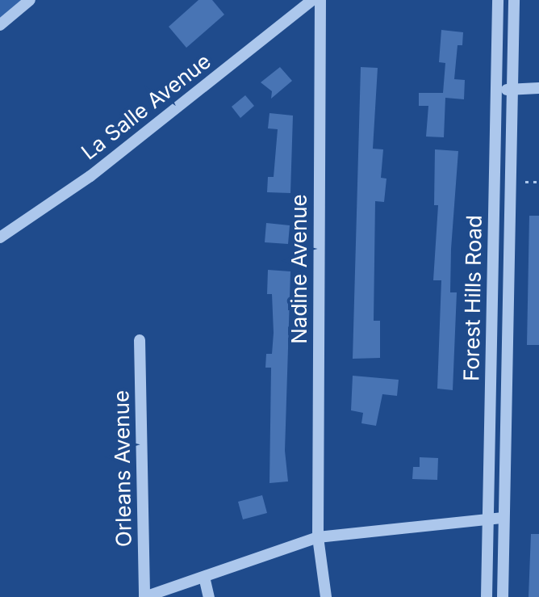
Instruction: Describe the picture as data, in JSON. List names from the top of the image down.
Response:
{
  "streets": {
    "street": [
      "La Salle Avenue",
      "Nadine Avenue",
      "Forest Hills Road",
      "Orleans Avenue"
    ]
  }
}
